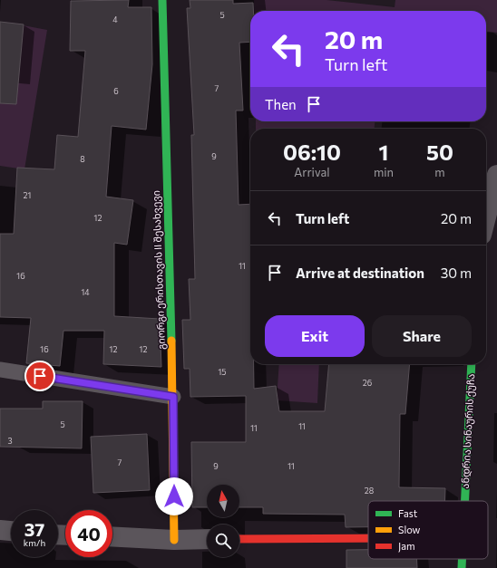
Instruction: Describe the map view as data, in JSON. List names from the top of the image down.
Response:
{
  "streets": {
    "street": ["გიორგი ერისთავის II შესახვევი", "ანდრია სინაურის ქუჩა"]
  },
  "house_numbers": [
    "5",
    "4",
    "7",
    "6",
    "9",
    "8",
    "21",
    "12",
    "11",
    "16",
    "14",
    "16",
    "12",
    "12",
    "15",
    "26",
    "5",
    "11",
    "11",
    "3",
    "7",
    "9",
    "11",
    "28"
  ],
  "legend": ["Fast", "Slow", "Jam"],
  "north": "top",
  "page": {
    "turn": ["20 m", "Turn left"],
    "then": "Then",
    "eta": [
      "06:10",
      "Arrival",
      "1",
      "min",
      "50",
      "m"
    ],
    "list": [
      {
        "name": "Turn left",
        "value": "20 m"
      },
      {
        "name": "Arrive at destination",
        "value": "30 m"
      }
    ],
    "buttons": ["Exit", "Share"],
    "speed": "37 km/h",
    "limit": "40"
  }
}
